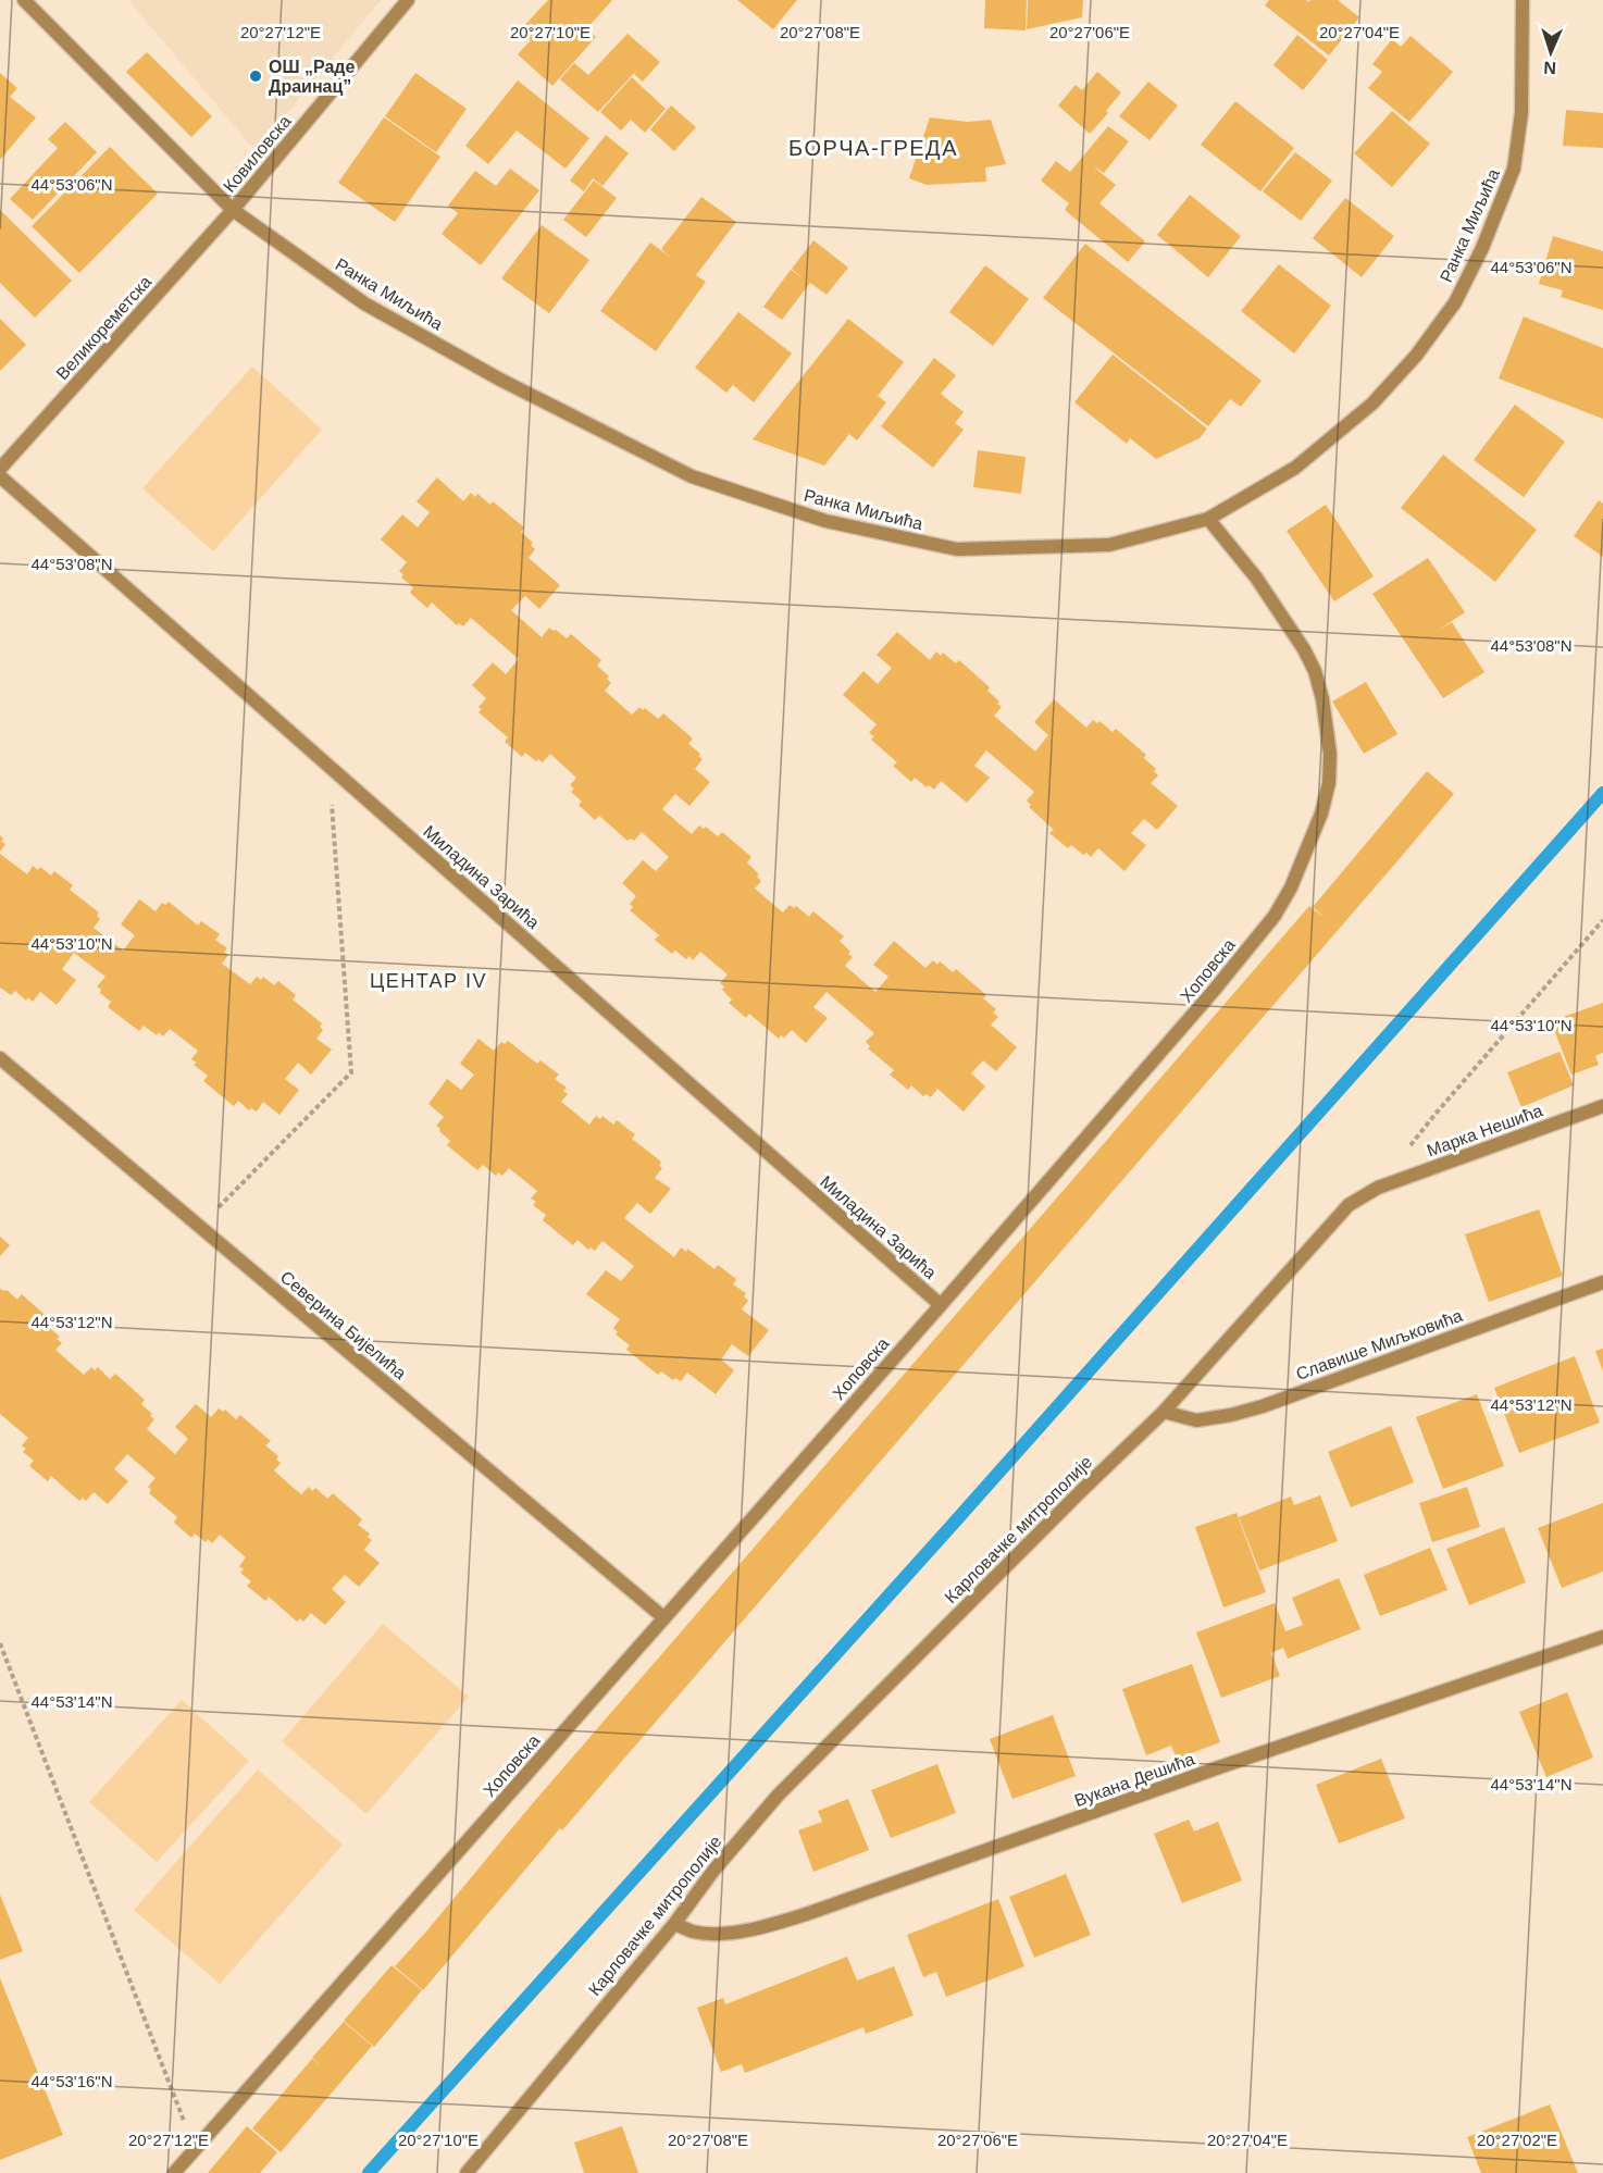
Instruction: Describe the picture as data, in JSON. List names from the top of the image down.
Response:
{
  "streets": {
    "street": [
      "Ковиловска",
      "Ранка Миљића",
      "Великореметска",
      "Миладина Зарића",
      "Хоповска",
      "Марка Нешића",
      "Северина Бијелића",
      "Славише Миљковића",
      "Карловачке митрополије",
      "Вукана Дешића"
    ]
  },
  "crossings": [
    ["Ковиловска", "Ранка Миљића"],
    ["Ковиловска", "Великореметска"],
    ["Ранка Миљића", "Великореметска"],
    ["Ранка Миљића", "Хоповска"],
    ["Миладина Зарића", "Хоповска"],
    ["Хоповска", "Северина Бијелића"],
    ["Марка Нешића", "Карловачке митрополије"],
    ["Славише Миљковића", "Карловачке митрополије"],
    ["Карловачке митрополије", "Вукана Дешића"]
  ],
  "districts": ["БОРЧА-ГРЕДА", "ЦЕНТАР IV"],
  "places": ["ОШ „Раде Драинац”"],
  "north": "bottom",
  "coordinates": [
    "20°27'12\"E",
    "20°27'10\"E",
    "20°27'08\"E",
    "20°27'06\"E",
    "20°27'04\"E",
    "44°53'06\"N",
    "44°53'08\"N",
    "44°53'10\"N",
    "44°53'12\"N",
    "44°53'14\"N",
    "44°53'16\"N",
    "20°27'02\"E"
  ]
}
